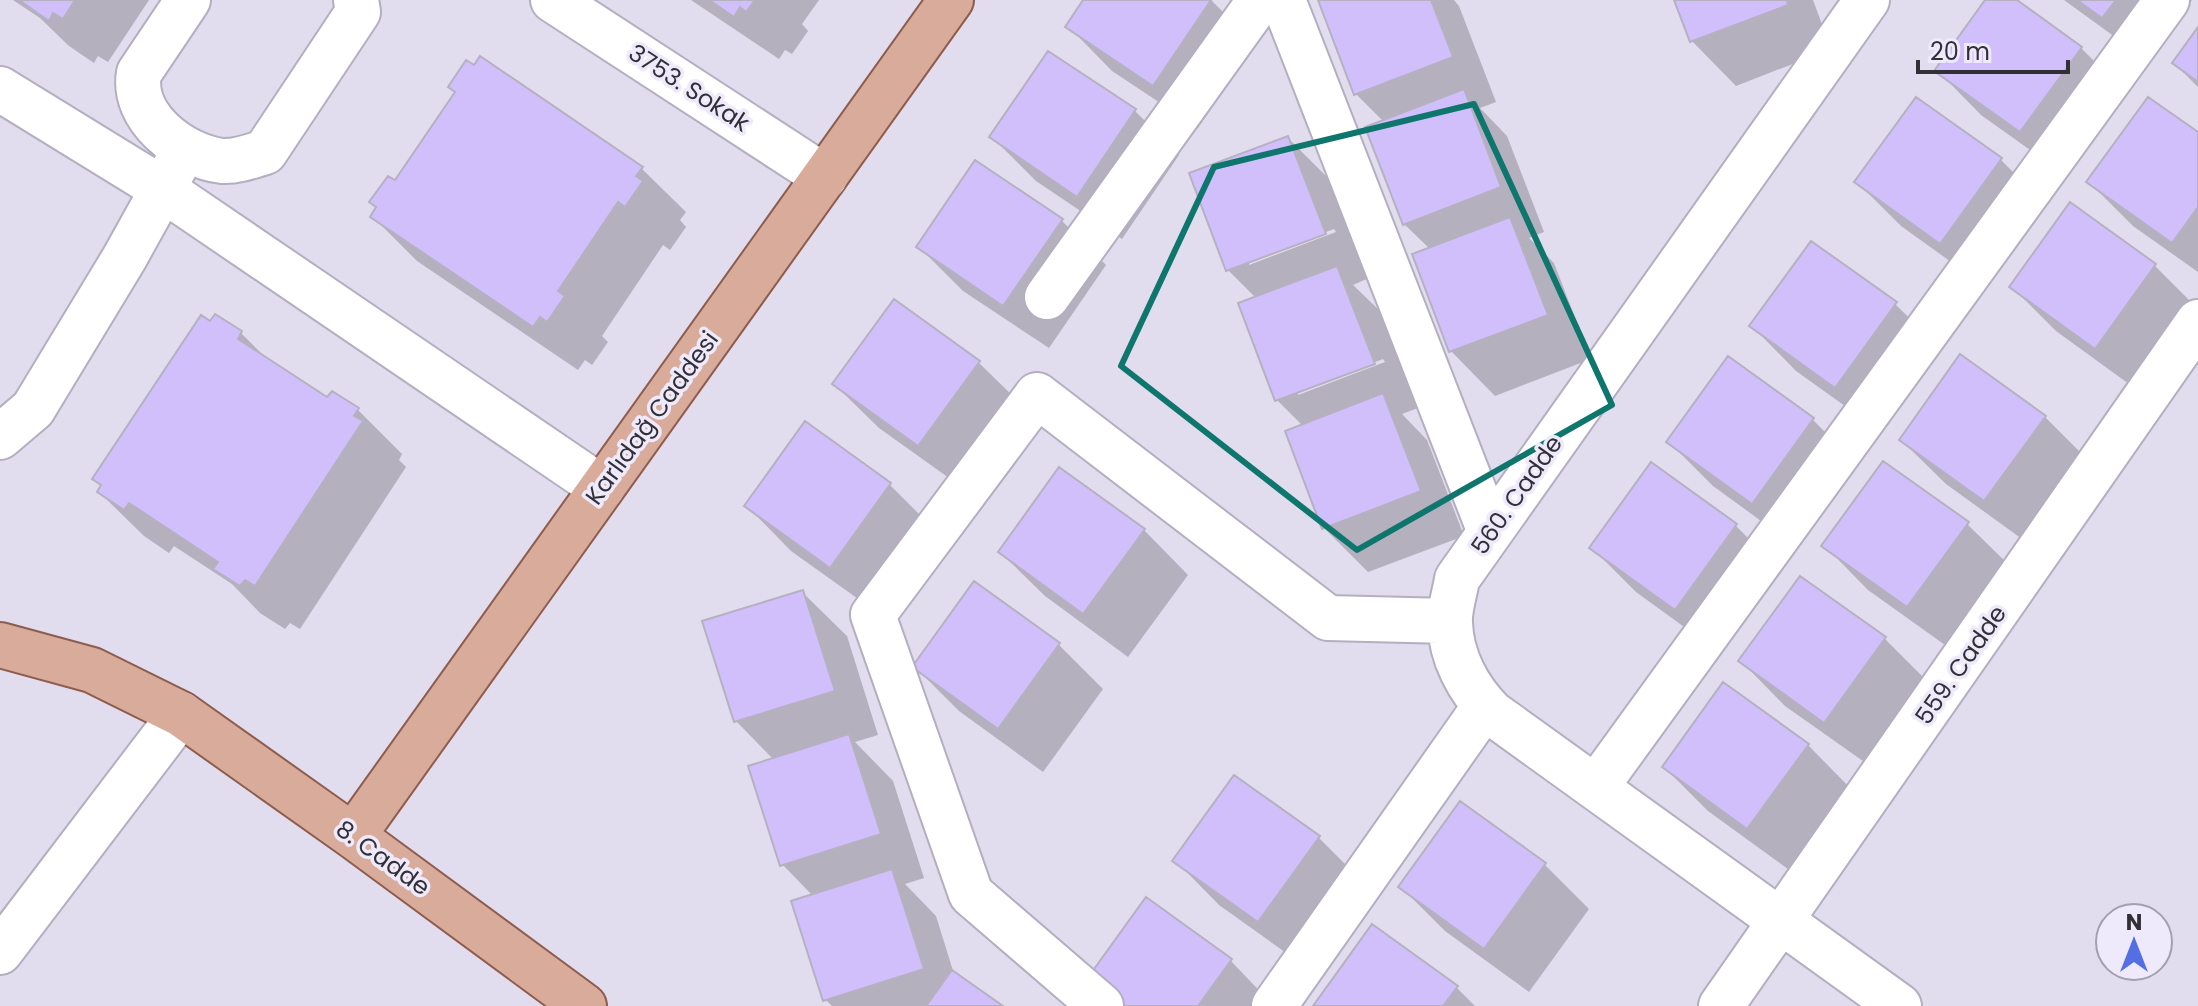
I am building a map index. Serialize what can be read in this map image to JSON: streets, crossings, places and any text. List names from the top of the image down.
{
  "streets": {
    "main road": ["Karlıdağ Caddesi", "8. Cadde"],
    "street": ["3753. Sokak", "560. Cadde", "559. Cadde"]
  },
  "crossings": [
    ["3753. Sokak", "Karlıdağ Caddesi"],
    ["Karlıdağ Caddesi", "8. Cadde"],
    ["560. Cadde", "559. Cadde"]
  ],
  "scale_bar": "20 m",
  "north": "top"
}
